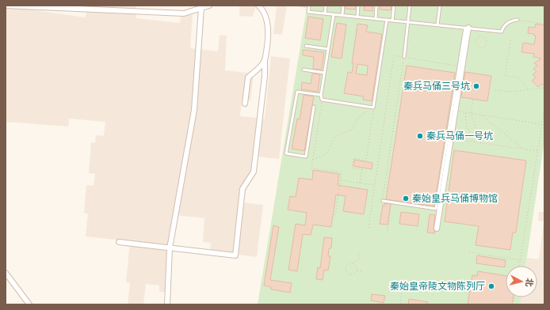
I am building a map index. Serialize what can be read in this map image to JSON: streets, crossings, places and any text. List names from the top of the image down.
{
  "places": [
    "秦兵马俑三号坑",
    "秦兵马俑一号坑",
    "秦始皇兵马俑博物馆",
    "秦始皇帝陵文物陈列厅"
  ],
  "north": "right"
}
